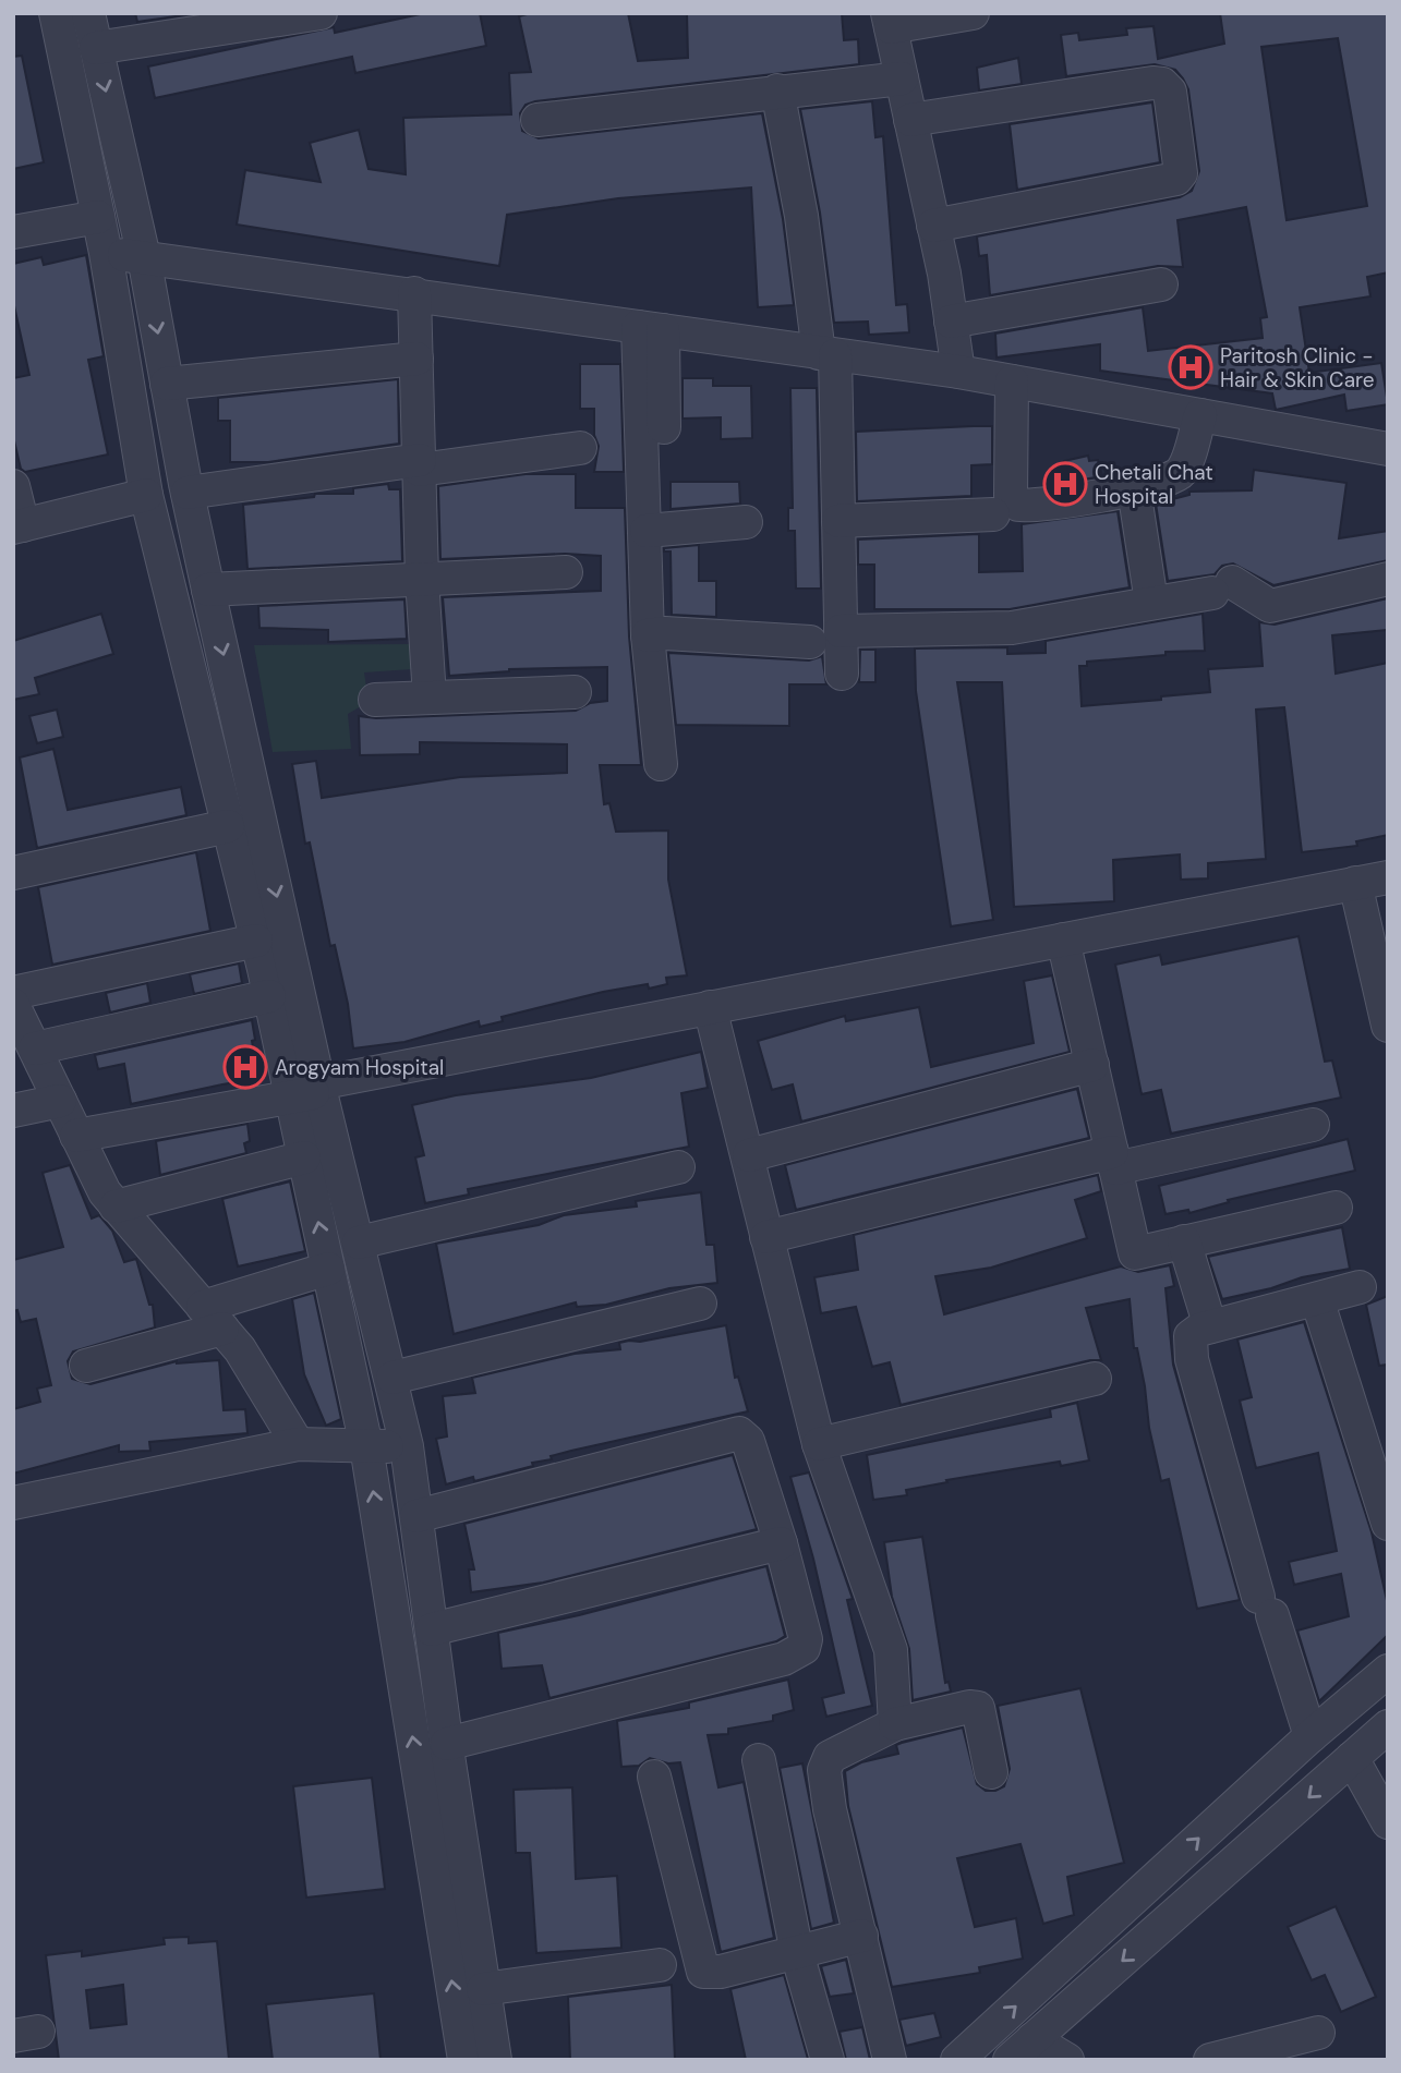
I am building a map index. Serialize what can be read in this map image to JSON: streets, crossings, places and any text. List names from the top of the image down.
{
  "places": {
    "hospital": ["Paritosh Clinic - Hair & Skin Care", "Chetali Chat Hospital", "Arogyam Hospital"]
  }
}
